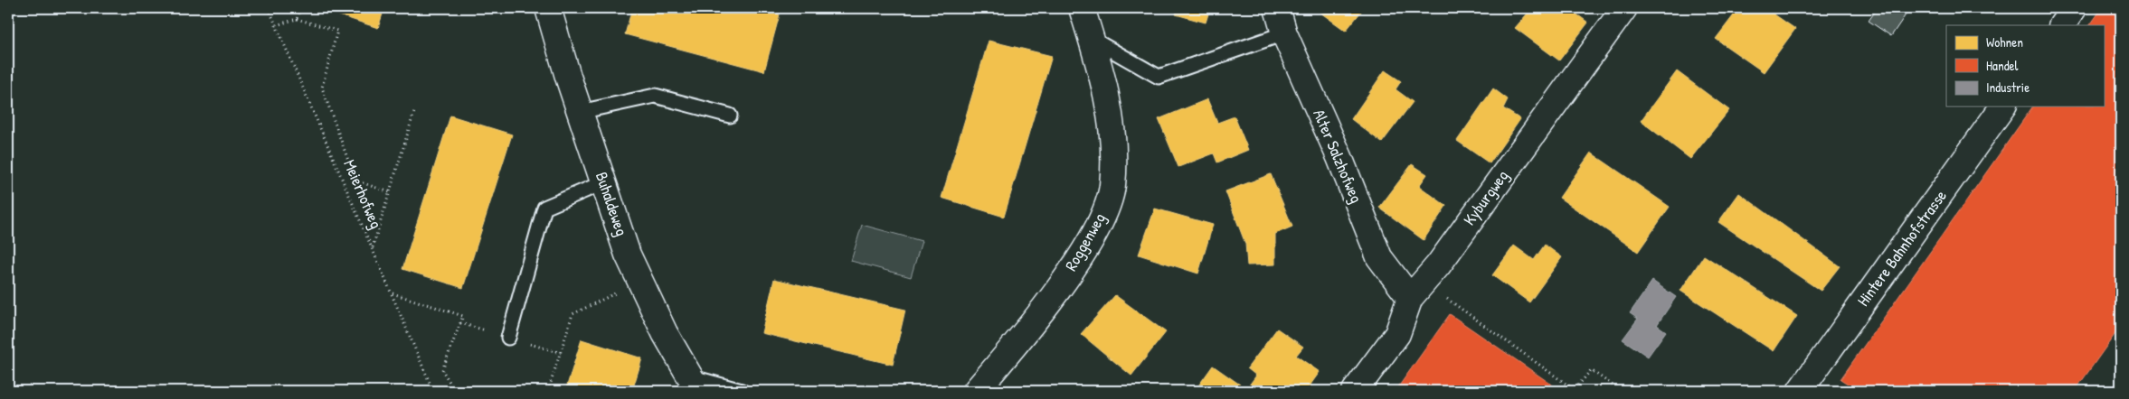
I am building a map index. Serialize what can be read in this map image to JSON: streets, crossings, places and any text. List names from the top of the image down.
{
  "streets": {
    "street": [
      "Alter Salzhofweg",
      "Kyburgweg",
      "Buhaldeweg",
      "Roggenweg",
      "Hintere Bahnhofstrasse"
    ],
    "path": ["Meierhofweg"]
  },
  "crossings": [
    ["Alter Salzhofweg", "Kyburgweg"]
  ],
  "legend": ["Wohnen", "Handel", "Industrie"]
}
